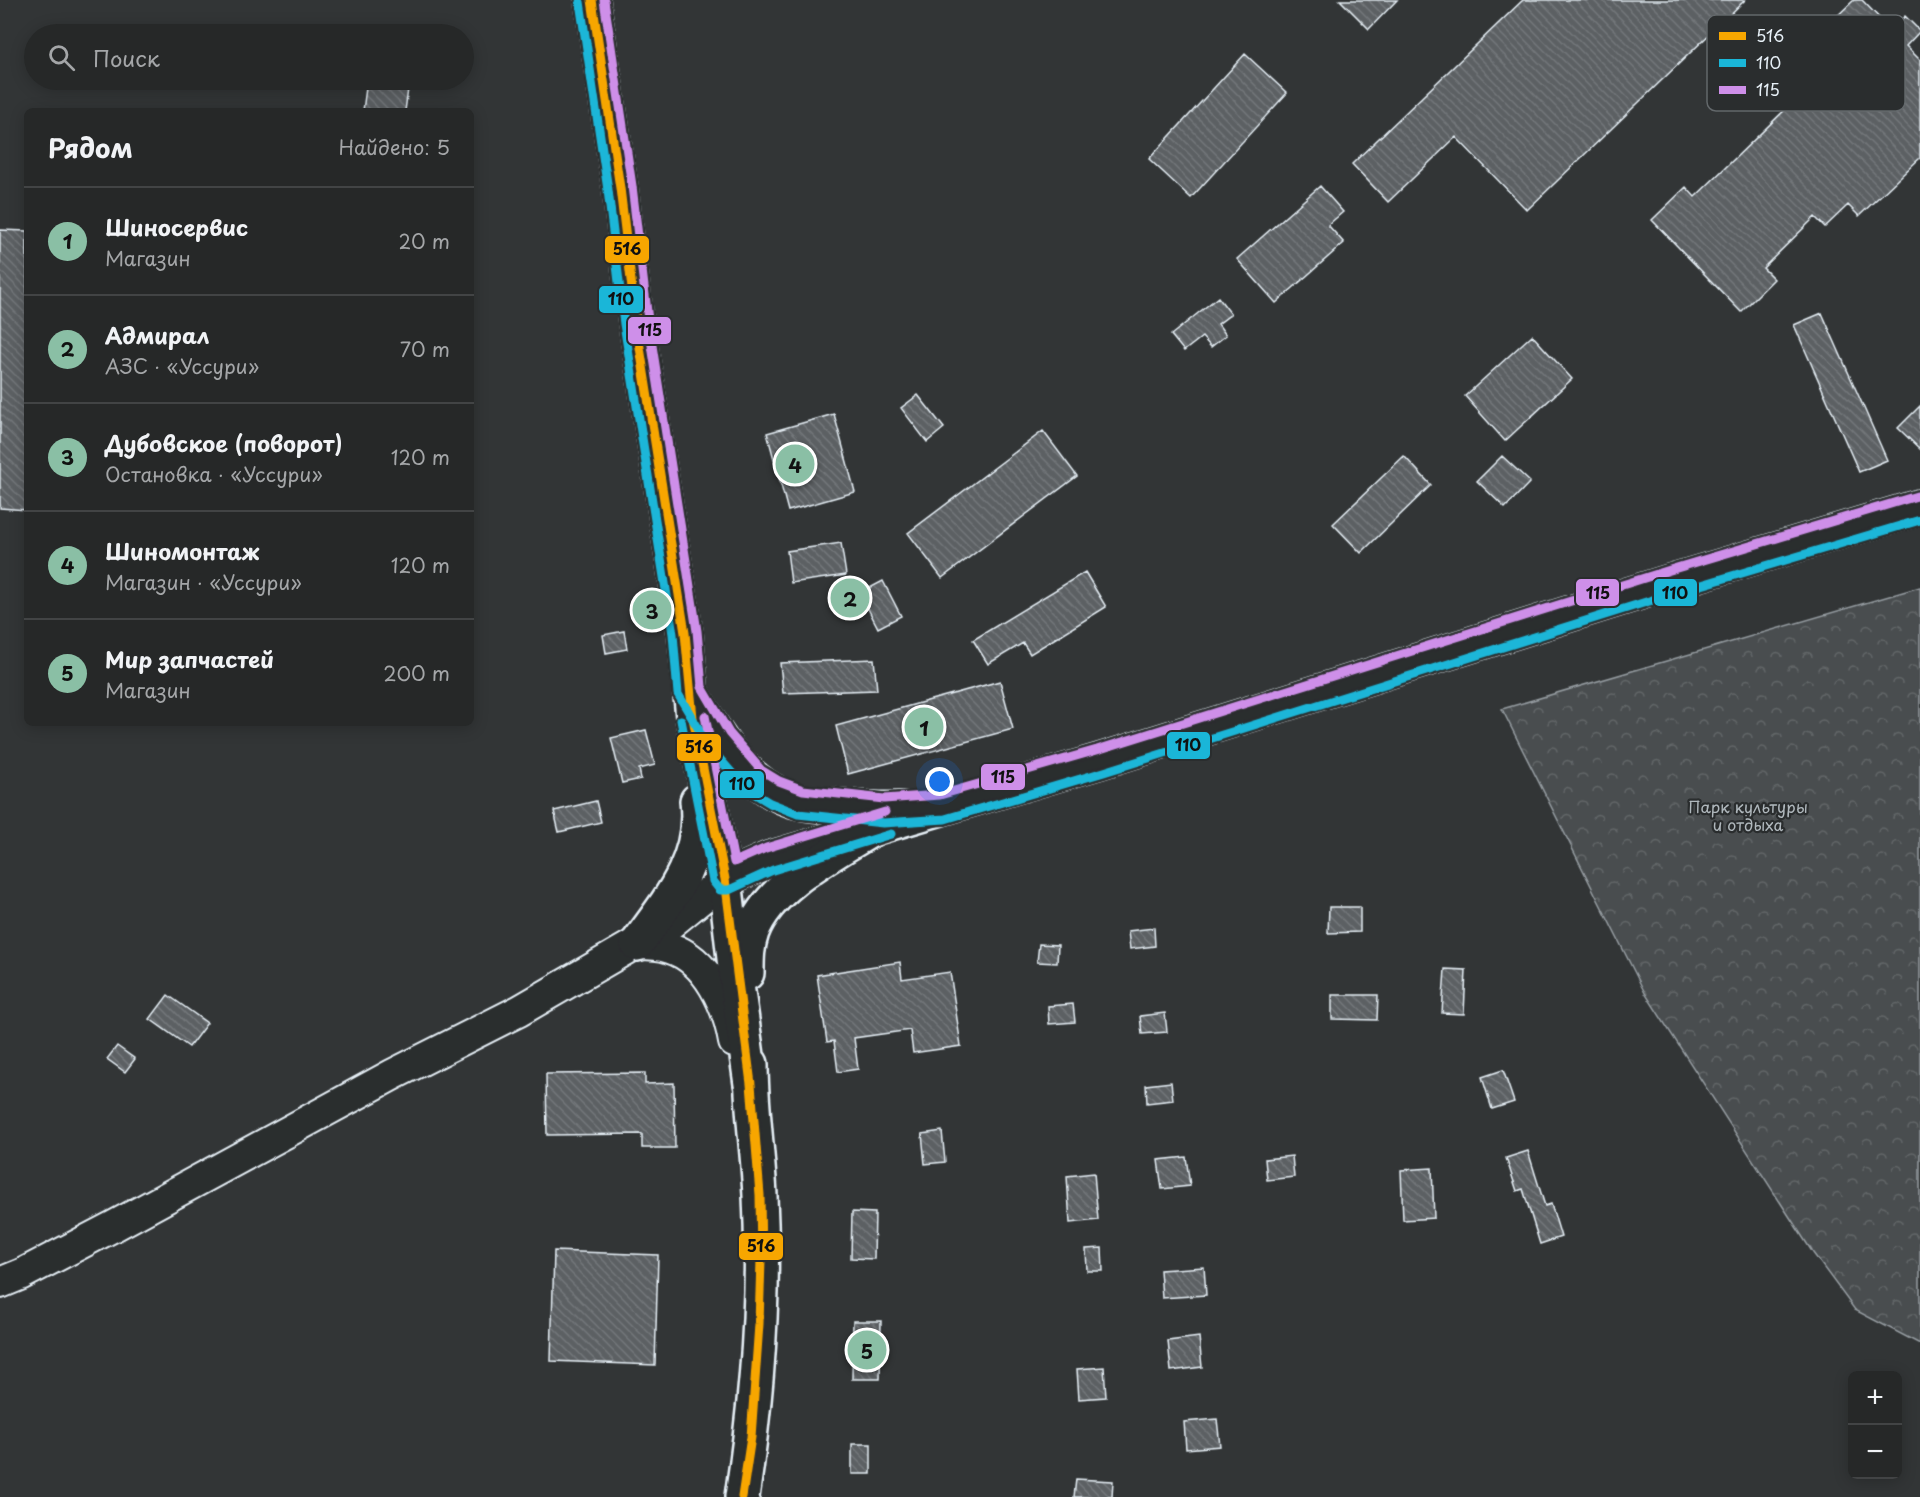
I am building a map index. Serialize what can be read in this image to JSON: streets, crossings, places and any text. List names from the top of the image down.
{
  "parks": ["Парк культуры и отдыха"],
  "lines": ["transit line 516", "transit line 115", "transit line 110"],
  "legend": ["516", "110", "115"],
  "page": {
    "search": "Поиск",
    "heading": ["Рядом", "Найдено: 5"],
    "list": [
      {
        "mark": "1",
        "name": "Шиносервис",
        "note": "Магазин",
        "value": "20 m"
      },
      {
        "mark": "2",
        "name": "Адмирал",
        "note": "АЗС · «Уссури»",
        "value": "70 m"
      },
      {
        "mark": "3",
        "name": "Дубовское (поворот)",
        "note": "Остановка · «Уссури»",
        "value": "120 m"
      },
      {
        "mark": "4",
        "name": "Шиномонтаж",
        "note": "Магазин · «Уссури»",
        "value": "120 m"
      },
      {
        "mark": "5",
        "name": "Мир запчастей",
        "note": "Магазин",
        "value": "200 m"
      }
    ],
    "pins": [
      "4",
      "2",
      "3",
      "1",
      "5"
    ],
    "map_buttons": ["+", "−"]
  }
}
